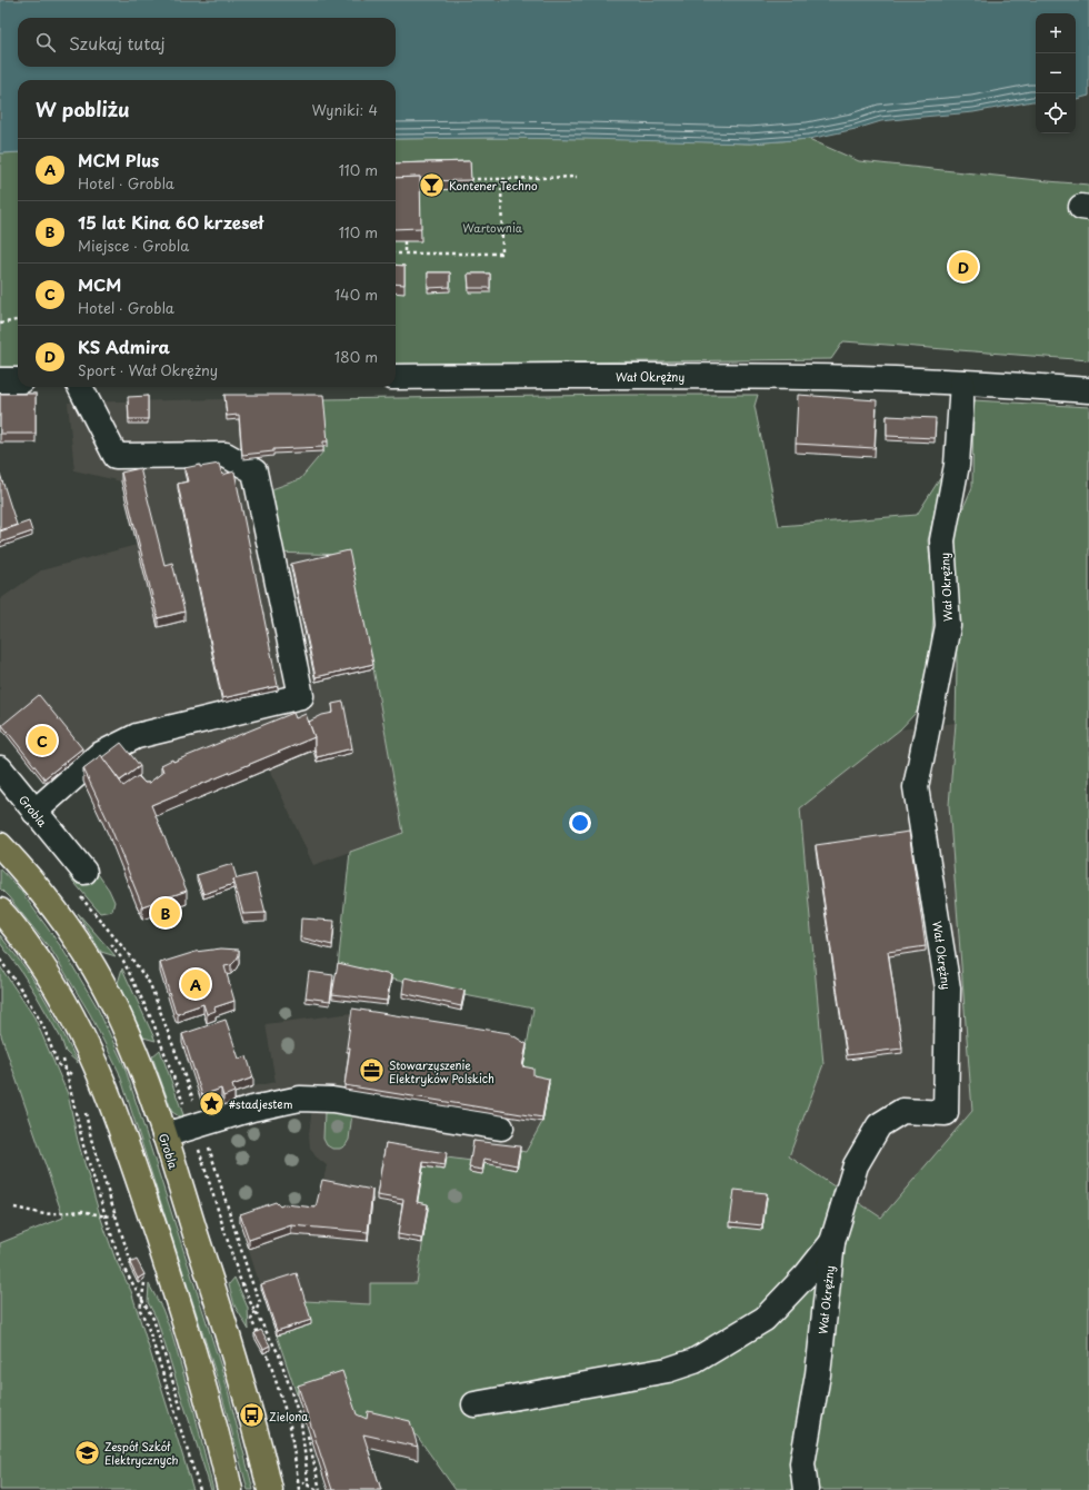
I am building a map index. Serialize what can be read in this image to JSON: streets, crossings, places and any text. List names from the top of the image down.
{
  "streets": {
    "main road": ["Grobla"],
    "street": ["Wał Okrężny"]
  },
  "parks": ["Wartownia"],
  "places": {
    "bar": ["Kontener Techno"],
    "office": ["Stowarzyszenie Elektryków Polskich"],
    "place": ["#stadjestem"],
    "bus stop": ["Zielona"],
    "school or university": ["Zespół Szkół Elektrycznych"]
  },
  "page": {
    "map_buttons": ["+", "−"],
    "search": "Szukaj tutaj",
    "heading": ["W pobliżu", "Wyniki: 4"],
    "list": [
      {
        "mark": "A",
        "name": "MCM Plus",
        "note": "Hotel · Grobla",
        "value": "110 m"
      },
      {
        "mark": "B",
        "name": "15 lat Kina 60 krzeseł",
        "note": "Miejsce · Grobla",
        "value": "110 m"
      },
      {
        "mark": "C",
        "name": "MCM",
        "note": "Hotel · Grobla",
        "value": "140 m"
      },
      {
        "mark": "D",
        "name": "KS Admira",
        "note": "Sport · Wał Okrężny",
        "value": "180 m"
      }
    ],
    "pins": [
      "D",
      "C",
      "B",
      "A"
    ]
  }
}
